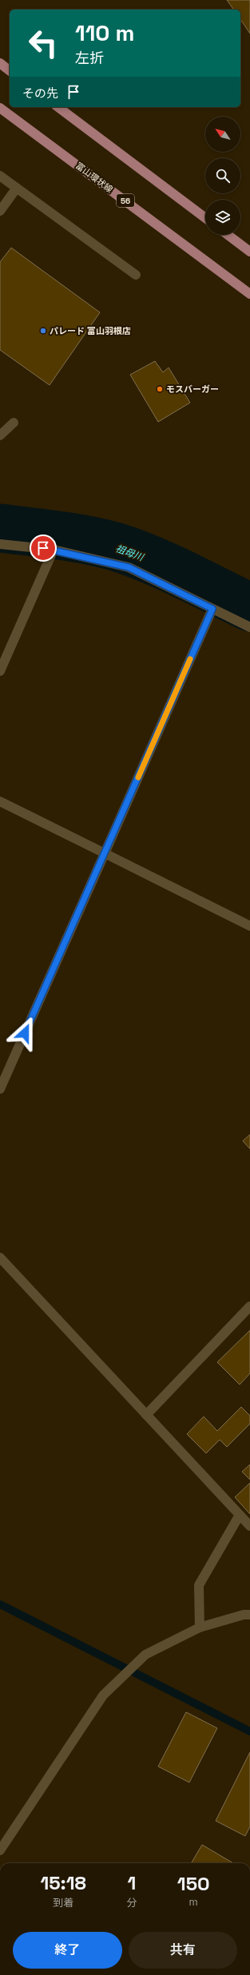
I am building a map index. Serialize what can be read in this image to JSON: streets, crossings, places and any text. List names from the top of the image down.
{
  "streets": {
    "main road": ["富山環状線", "56"]
  },
  "water": ["祖母川"],
  "places": ["パレード 富山羽根店", "モスバーガー"],
  "north": "top left",
  "page": {
    "turn": ["110 m", "左折"],
    "then": "その先",
    "eta": [
      "15:18",
      "到着",
      "1",
      "分",
      "150",
      "m"
    ],
    "buttons": ["終了", "共有"]
  }
}
